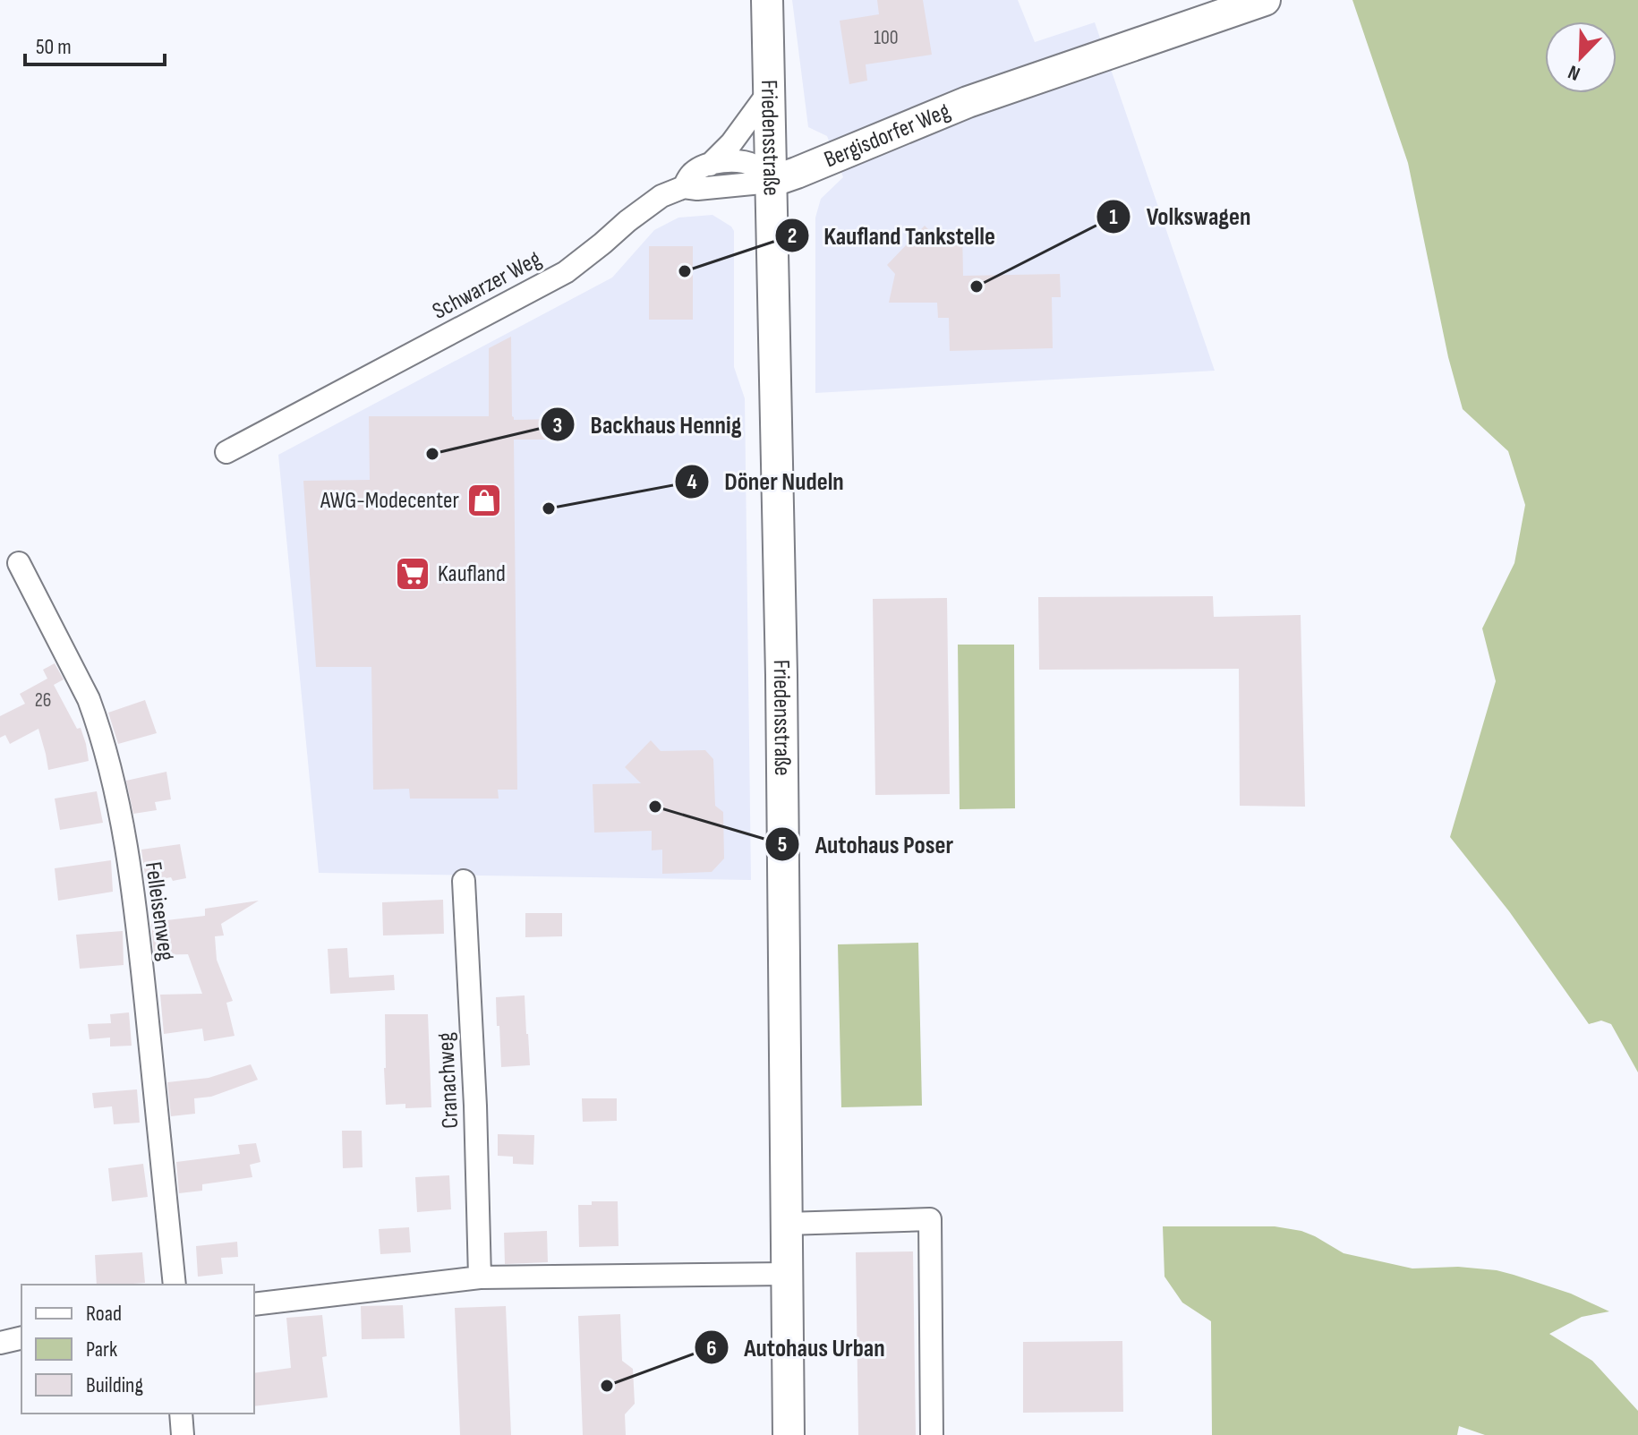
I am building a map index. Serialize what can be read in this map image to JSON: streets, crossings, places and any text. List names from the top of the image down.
{
  "streets": {
    "street": [
      "Bergisdorfer Weg",
      "Friedensstraße",
      "Schwarzer Weg",
      "Felleisenweg",
      "Cranachweg"
    ]
  },
  "crossings": [
    ["Bergisdorfer Weg", "Friedensstraße"],
    ["Bergisdorfer Weg", "Schwarzer Weg"],
    ["Friedensstraße", "Schwarzer Weg"]
  ],
  "places": {
    "other": [
      "Kaufland Tankstelle",
      "Volkswagen",
      "Backhaus Hennig",
      "Döner Nudeln",
      "Autohaus Poser",
      "Autohaus Urban"
    ],
    "shop": ["AWG-Modecenter"],
    "supermarket": ["Kaufland"]
  },
  "house_numbers": ["100", "26"],
  "legend": ["Road", "Park", "Building"],
  "scale_bar": "50 m",
  "north": "bottom left"
}
